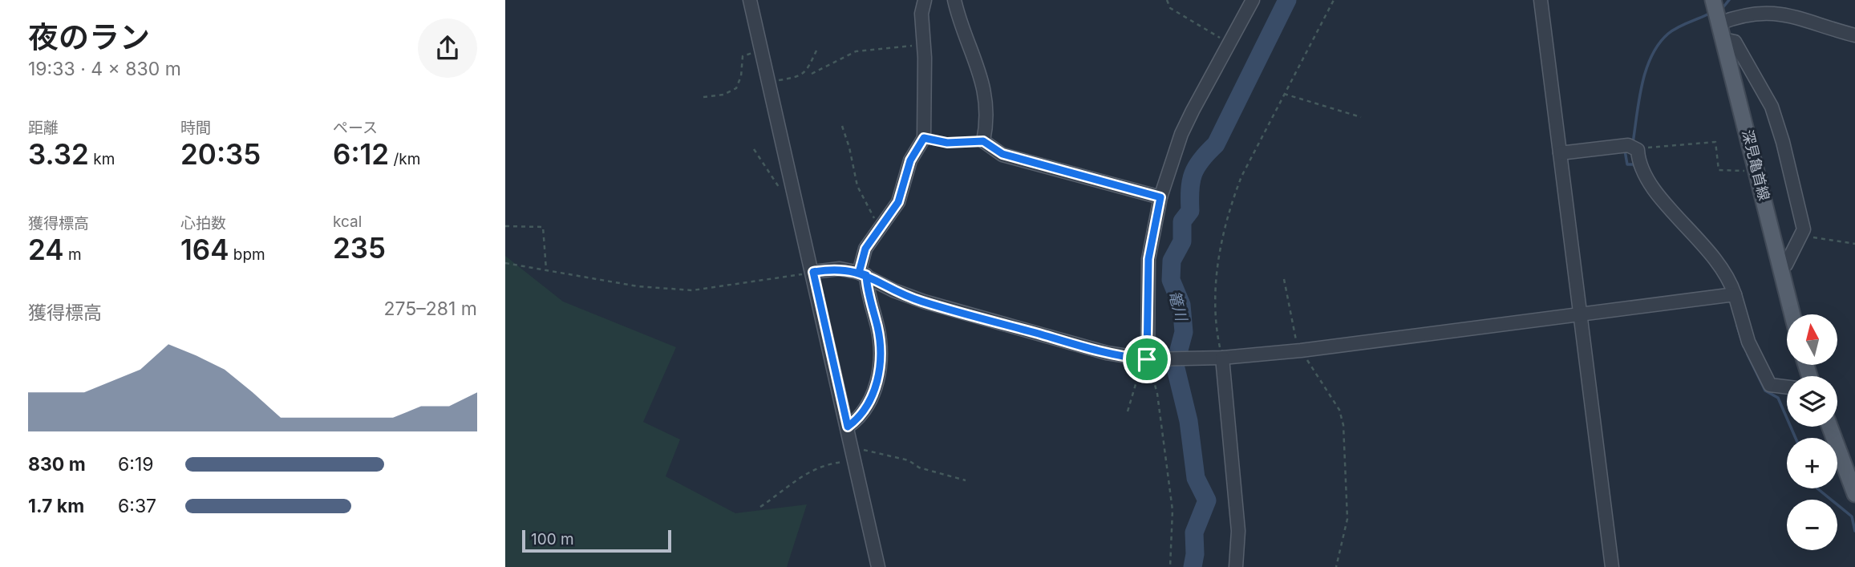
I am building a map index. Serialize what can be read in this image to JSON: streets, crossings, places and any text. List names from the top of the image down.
{
  "streets": {
    "main road": ["深見亀首線"]
  },
  "water": ["篭川"],
  "scale_bar": "100 m",
  "north": "top",
  "page": {
    "heading": ["夜のラン", "19:33 · 4 × 830 m"],
    "stats": [
      ["距離", "3.32 km"],
      ["時間", "20:35"],
      ["ペース", "6:12 /km"],
      ["獲得標高", "24 m"],
      ["心拍数", "164 bpm"],
      ["kcal", "235"]
    ],
    "chart": ["獲得標高", "275–281 m"],
    "map_buttons": ["+", "−"],
    "list": [
      {
        "name": "830 m",
        "note": "6:19"
      },
      {
        "name": "1.7 km",
        "note": "6:37"
      }
    ],
    "scale": "100 m"
  }
}
